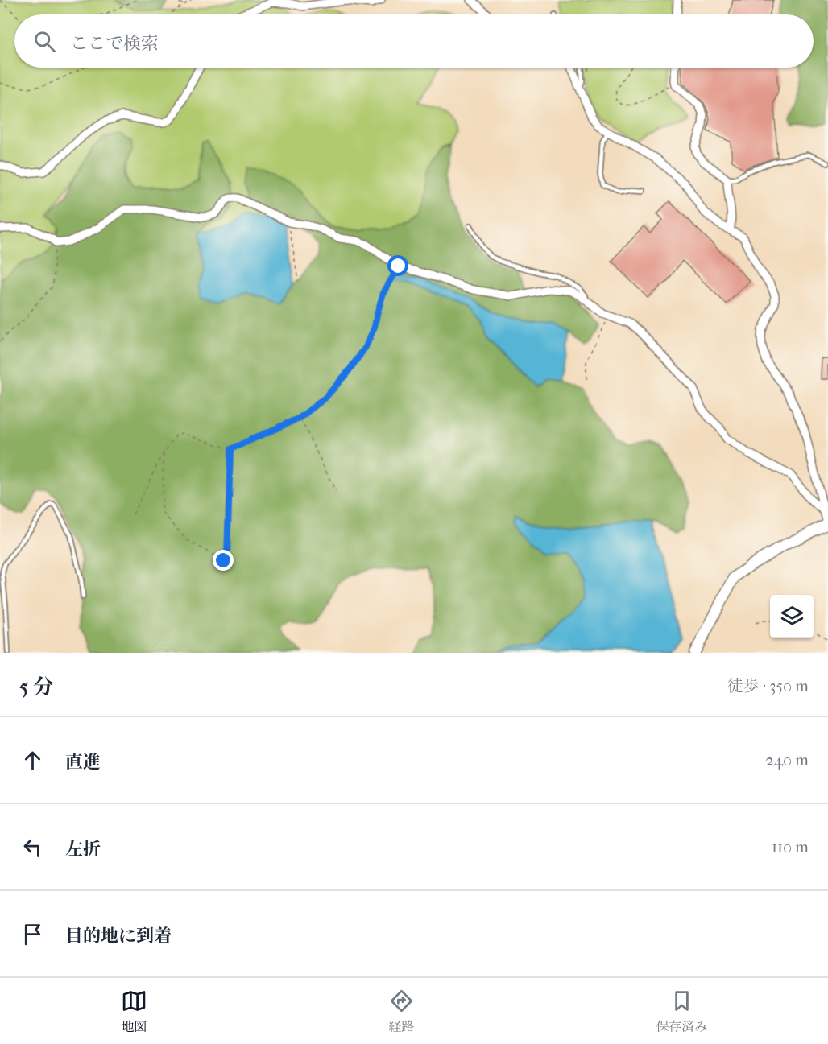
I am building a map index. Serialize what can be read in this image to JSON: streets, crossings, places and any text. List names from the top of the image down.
{
  "page": {
    "search": "ここで検索",
    "heading": ["5 分", "徒歩 · 350 m"],
    "list": [
      ["直進", "240 m"],
      ["左折", "110 m"],
      "目的地に到着"
    ],
    "nav": ["地図", "経路", "保存済み"]
  }
}
